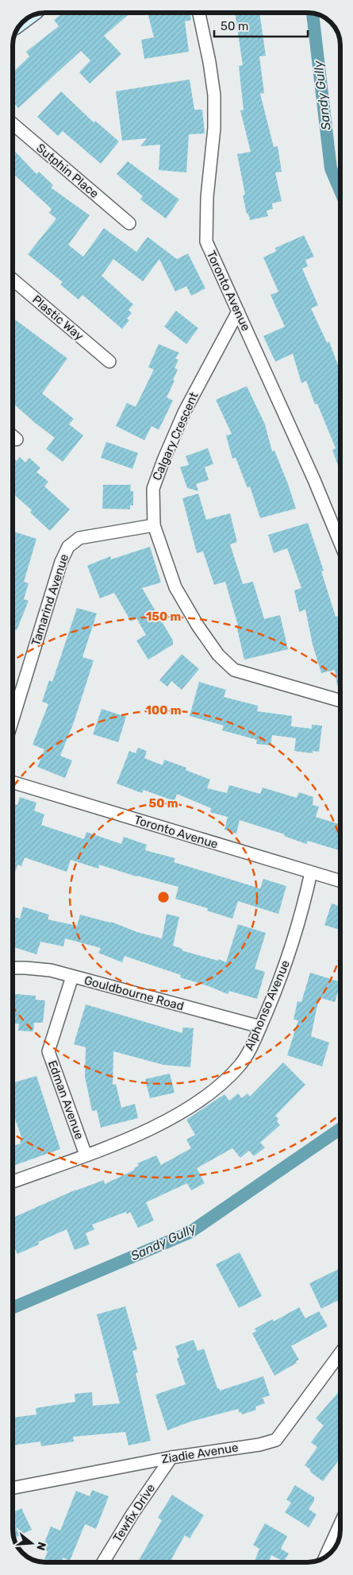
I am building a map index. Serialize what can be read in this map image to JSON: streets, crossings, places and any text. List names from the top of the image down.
{
  "streets": {
    "street": [
      "Sutphin Place",
      "Toronto Avenue",
      "Plastic Way",
      "Calgary Crescent",
      "Tamarind Avenue",
      "Gouldbourne Road",
      "Alphonso Avenue",
      "Edman Avenue",
      "Ziadie Avenue",
      "Tewfix Drive"
    ]
  },
  "crossings": [
    ["Toronto Avenue", "Calgary Crescent"],
    ["Toronto Avenue", "Alphonso Avenue"],
    ["Calgary Crescent", "Tamarind Avenue"],
    ["Gouldbourne Road", "Alphonso Avenue"],
    ["Gouldbourne Road", "Edman Avenue"],
    ["Alphonso Avenue", "Edman Avenue"],
    ["Ziadie Avenue", "Tewfix Drive"]
  ],
  "water": ["Sandy Gully"],
  "scale_bar": "50 m",
  "north": "right",
  "rings": ["150 m", "100 m", "50 m"]
}
